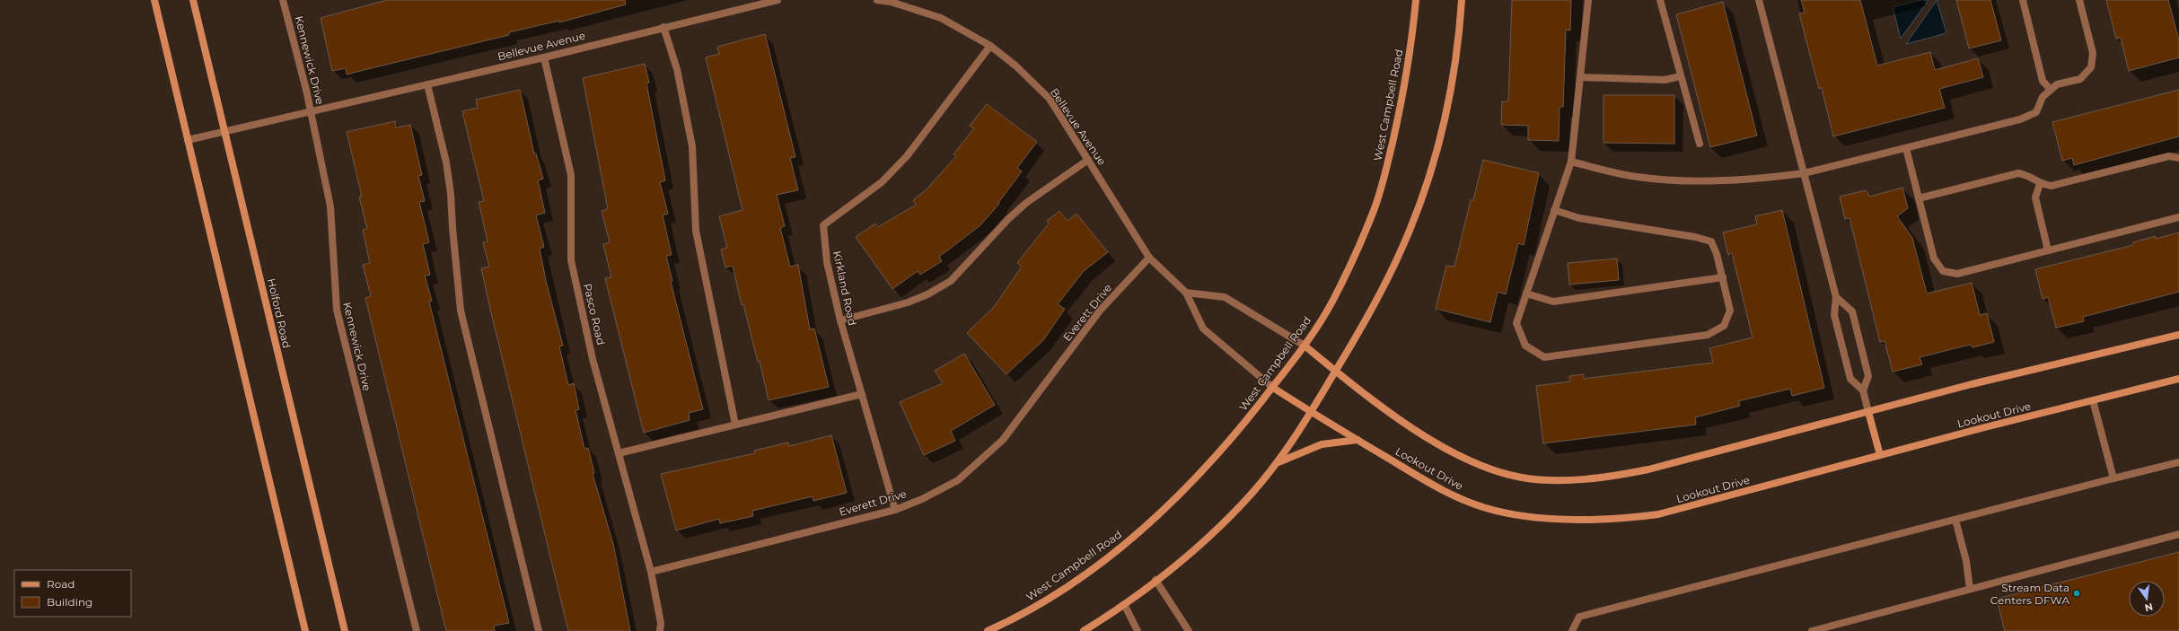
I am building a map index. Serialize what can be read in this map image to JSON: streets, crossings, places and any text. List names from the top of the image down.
{
  "streets": {
    "main road": ["West Campbell Road", "Holford Road", "Lookout Drive"],
    "street": [
      "Bellevue Avenue",
      "Kennewick Drive",
      "Kirkland Road",
      "Everett Drive",
      "Pasco Road"
    ]
  },
  "crossings": [
    ["Bellevue Avenue", "Kennewick Drive"],
    ["Bellevue Avenue", "West Campbell Road"],
    ["Bellevue Avenue", "Kirkland Road"],
    ["Bellevue Avenue", "Everett Drive"],
    ["Bellevue Avenue", "Holford Road"],
    ["Bellevue Avenue", "Pasco Road"],
    ["Bellevue Avenue", "Lookout Drive"],
    ["West Campbell Road", "Lookout Drive"],
    ["Kirkland Road", "Everett Drive"],
    ["Everett Drive", "Pasco Road"]
  ],
  "places": ["Stream Data Centers DFWA"],
  "legend": ["Road", "Building"],
  "north": "bottom"
}
